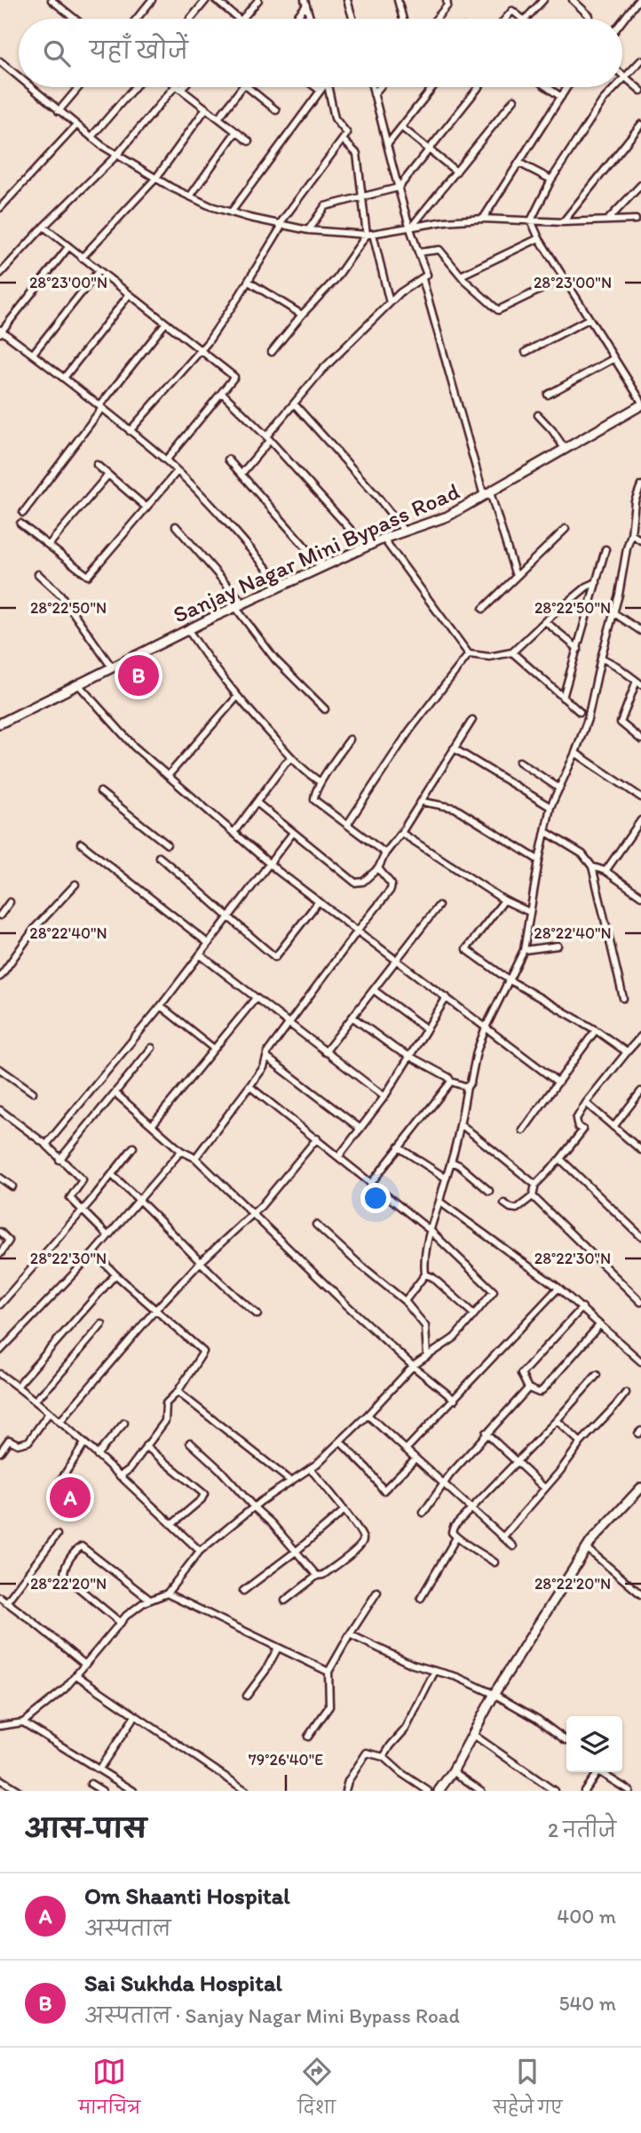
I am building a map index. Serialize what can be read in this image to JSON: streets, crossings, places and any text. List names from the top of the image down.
{
  "streets": {
    "street": ["Sanjay Nagar Mini Bypass Road"]
  },
  "page": {
    "search": "यहाँ खोजें",
    "pins": ["B", "A"],
    "heading": ["आस-पास", "2 नतीजे"],
    "list": [
      {
        "mark": "A",
        "name": "Om Shaanti Hospital",
        "note": "अस्पताल",
        "value": "400 m"
      },
      {
        "mark": "B",
        "name": "Sai Sukhda Hospital",
        "note": "अस्पताल · Sanjay Nagar Mini Bypass Road",
        "value": "540 m"
      }
    ],
    "nav": ["मानचित्र", "दिशा", "सहेजे गए"]
  },
  "coordinates": [
    "28°23'00\"N",
    "28°22'50\"N",
    "28°22'40\"N",
    "28°22'30\"N",
    "28°22'20\"N",
    "79°26'40\"E"
  ]
}
